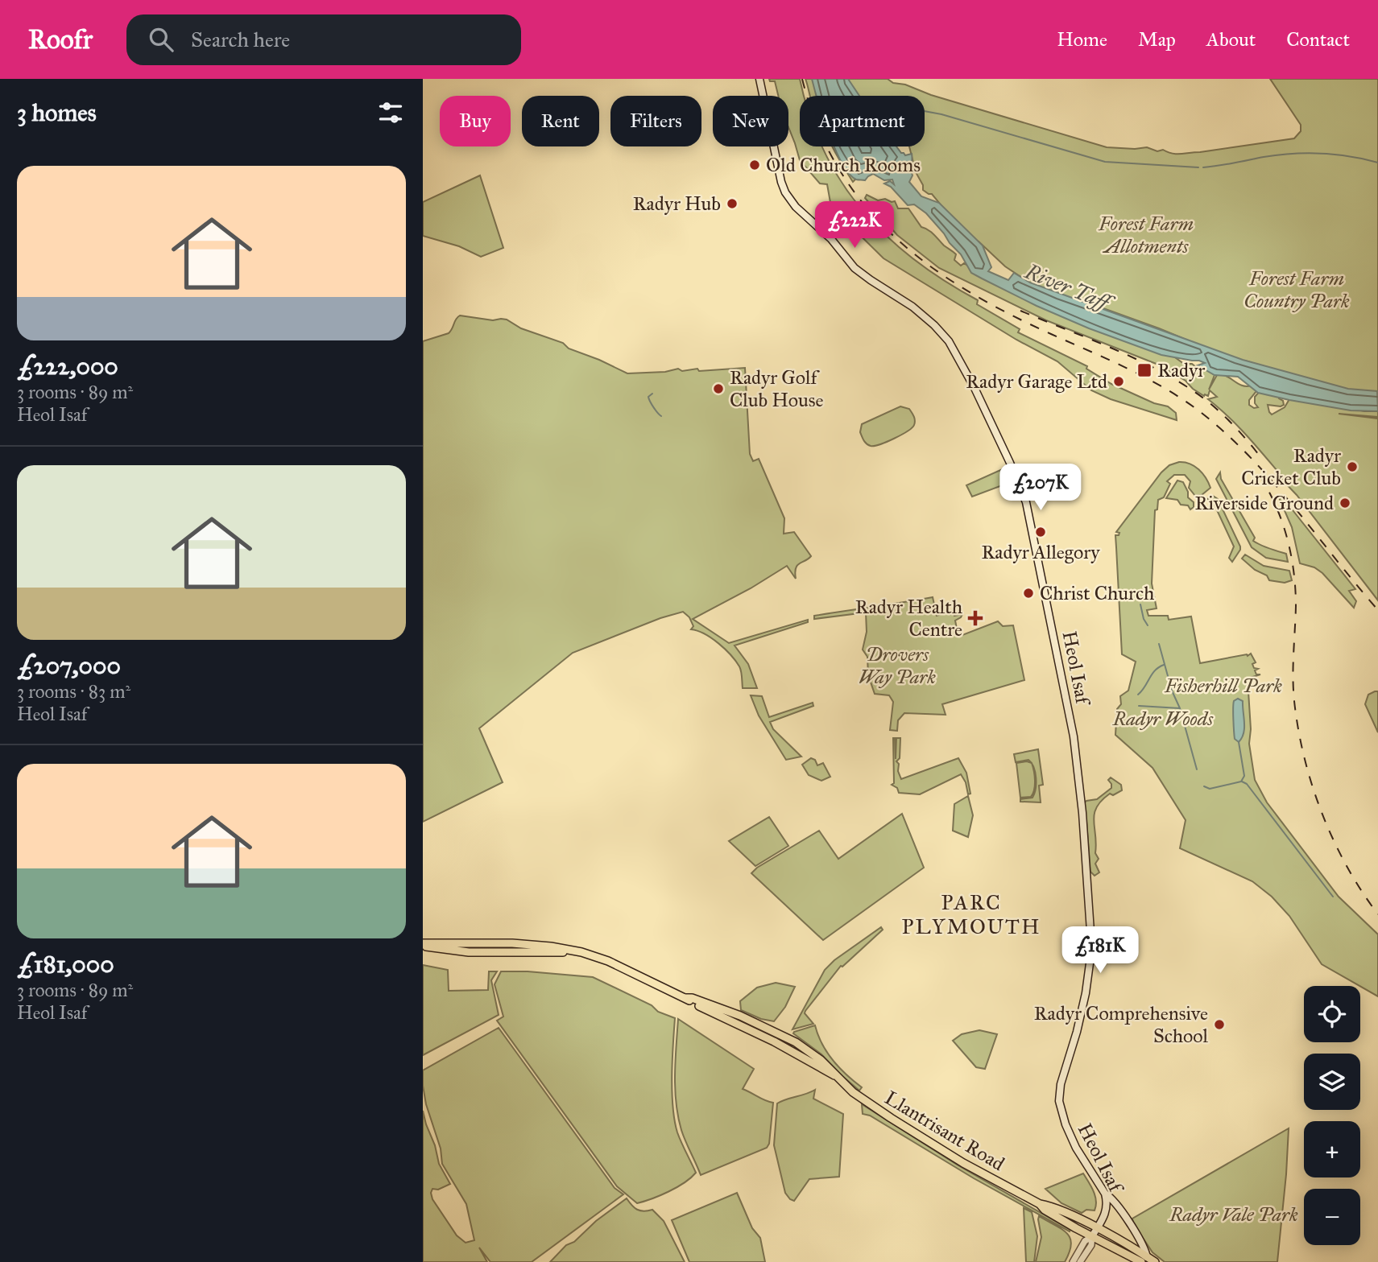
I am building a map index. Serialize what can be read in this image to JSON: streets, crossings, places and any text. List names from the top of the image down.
{
  "streets": {
    "main road": ["Heol Isaf", "Llantrisant Road"]
  },
  "crossings": [
    ["Heol Isaf", "Llantrisant Road"]
  ],
  "districts": ["PARC PLYMOUTH"],
  "water": ["River Taff"],
  "parks": [
    "Forest Farm Allotments",
    "Forest Farm Country Park",
    "Drovers Way Park",
    "Fisherhill Park",
    "Radyr Woods",
    "Radyr Vale Park"
  ],
  "places": {
    "other": [
      "Old Church Rooms",
      "Radyr Hub",
      "Radyr Garage Ltd",
      "Radyr Golf Club House",
      "Radyr Cricket Club",
      "Riverside Ground",
      "Radyr Allegory",
      "Christ Church",
      "Radyr Comprehensive School"
    ],
    "transit": ["Radyr"],
    "health": ["Radyr Health Centre"]
  },
  "page": {
    "header": "Roofr",
    "search": "Search here",
    "nav": [
      "Home",
      "Map",
      "About",
      "Contact"
    ],
    "heading": "3 homes",
    "chip": [
      "Buy",
      "Rent",
      "Filters",
      "New",
      "Apartment"
    ],
    "list": [
      {
        "name": "£222,000",
        "note": "3 rooms · 89 m² · Heol Isaf"
      },
      {
        "name": "£207,000",
        "note": "3 rooms · 83 m² · Heol Isaf"
      },
      {
        "name": "£181,000",
        "note": "3 rooms · 89 m² · Heol Isaf"
      }
    ],
    "price": ["£222K", "£207K", "£181K"],
    "map_buttons": ["+", "−"]
  }
}
